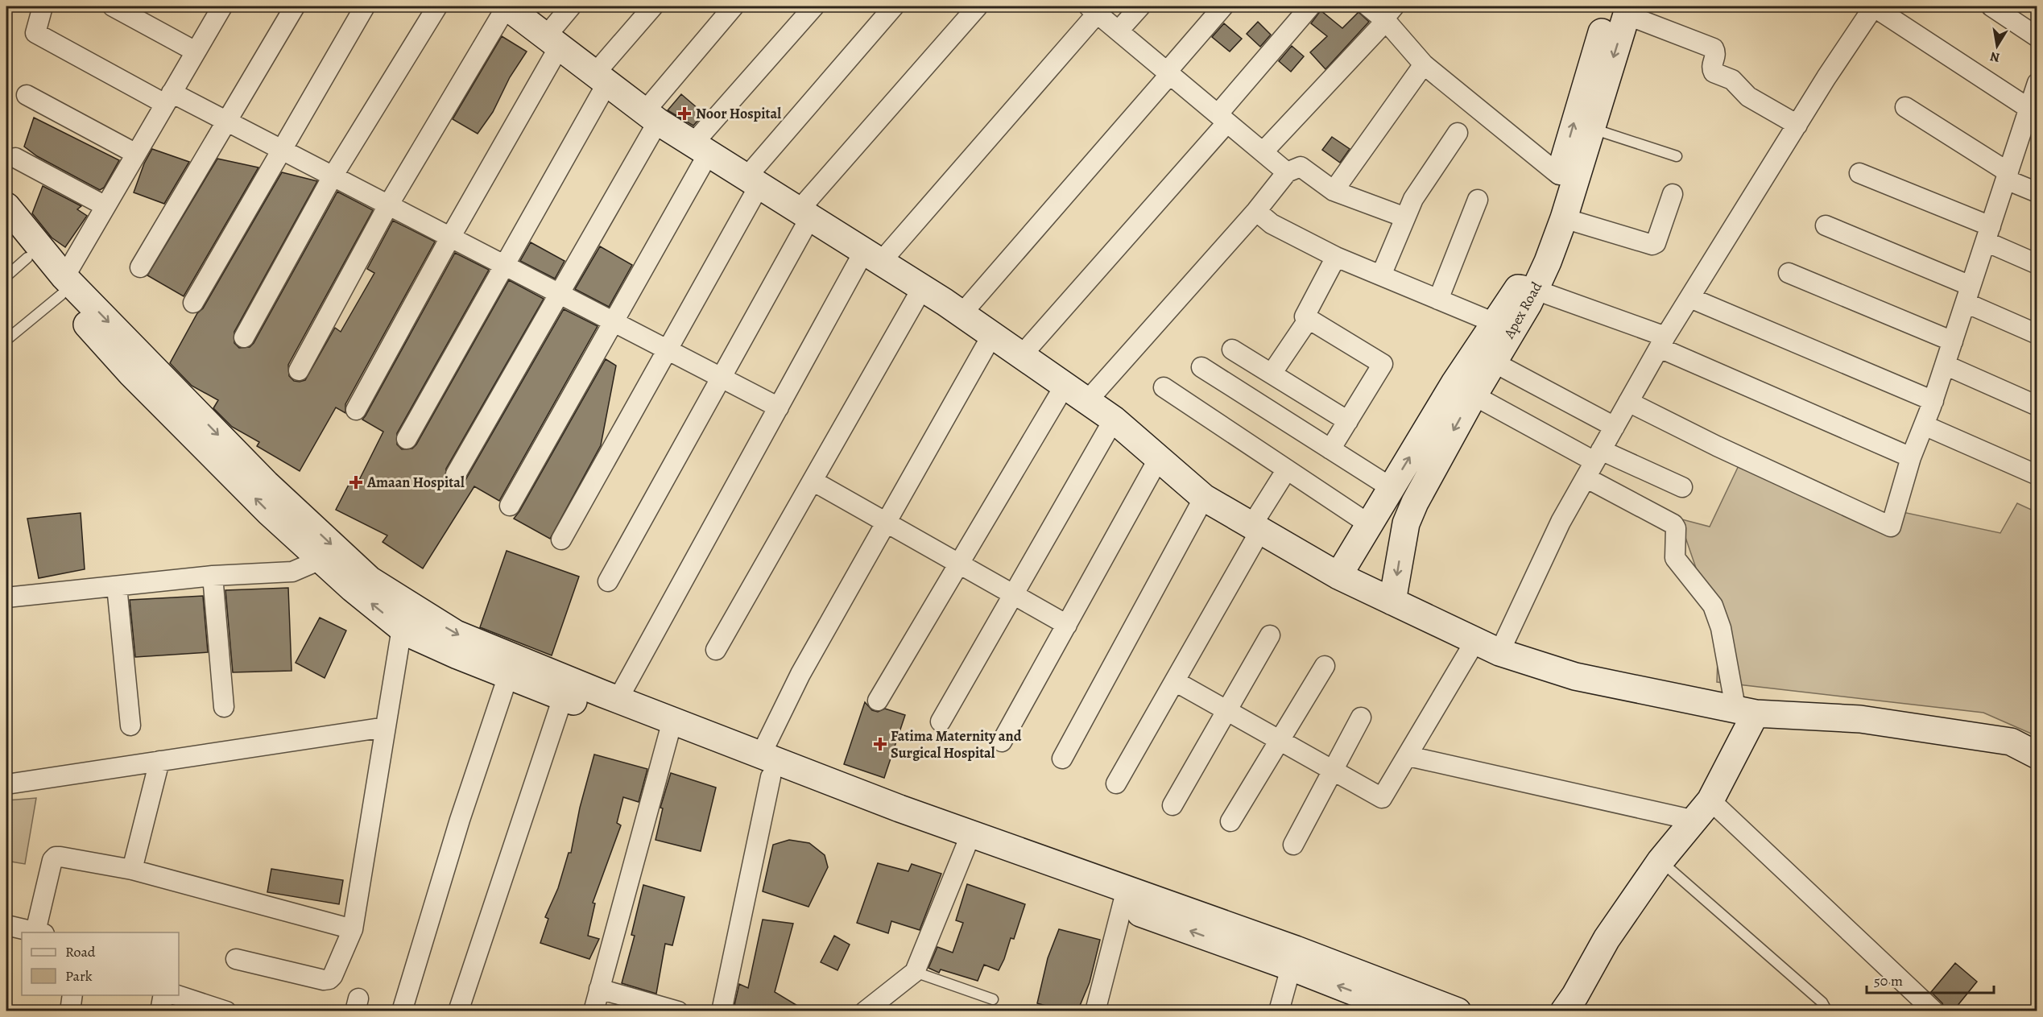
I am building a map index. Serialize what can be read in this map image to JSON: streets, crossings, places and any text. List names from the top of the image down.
{
  "streets": {
    "street": ["Apex Road"]
  },
  "places": {
    "health": ["Noor Hospital", "Amaan Hospital", "Fatima Maternity and Surgical Hospital"]
  },
  "legend": ["Road", "Park"],
  "scale_bar": "50 m",
  "north": "bottom"
}
